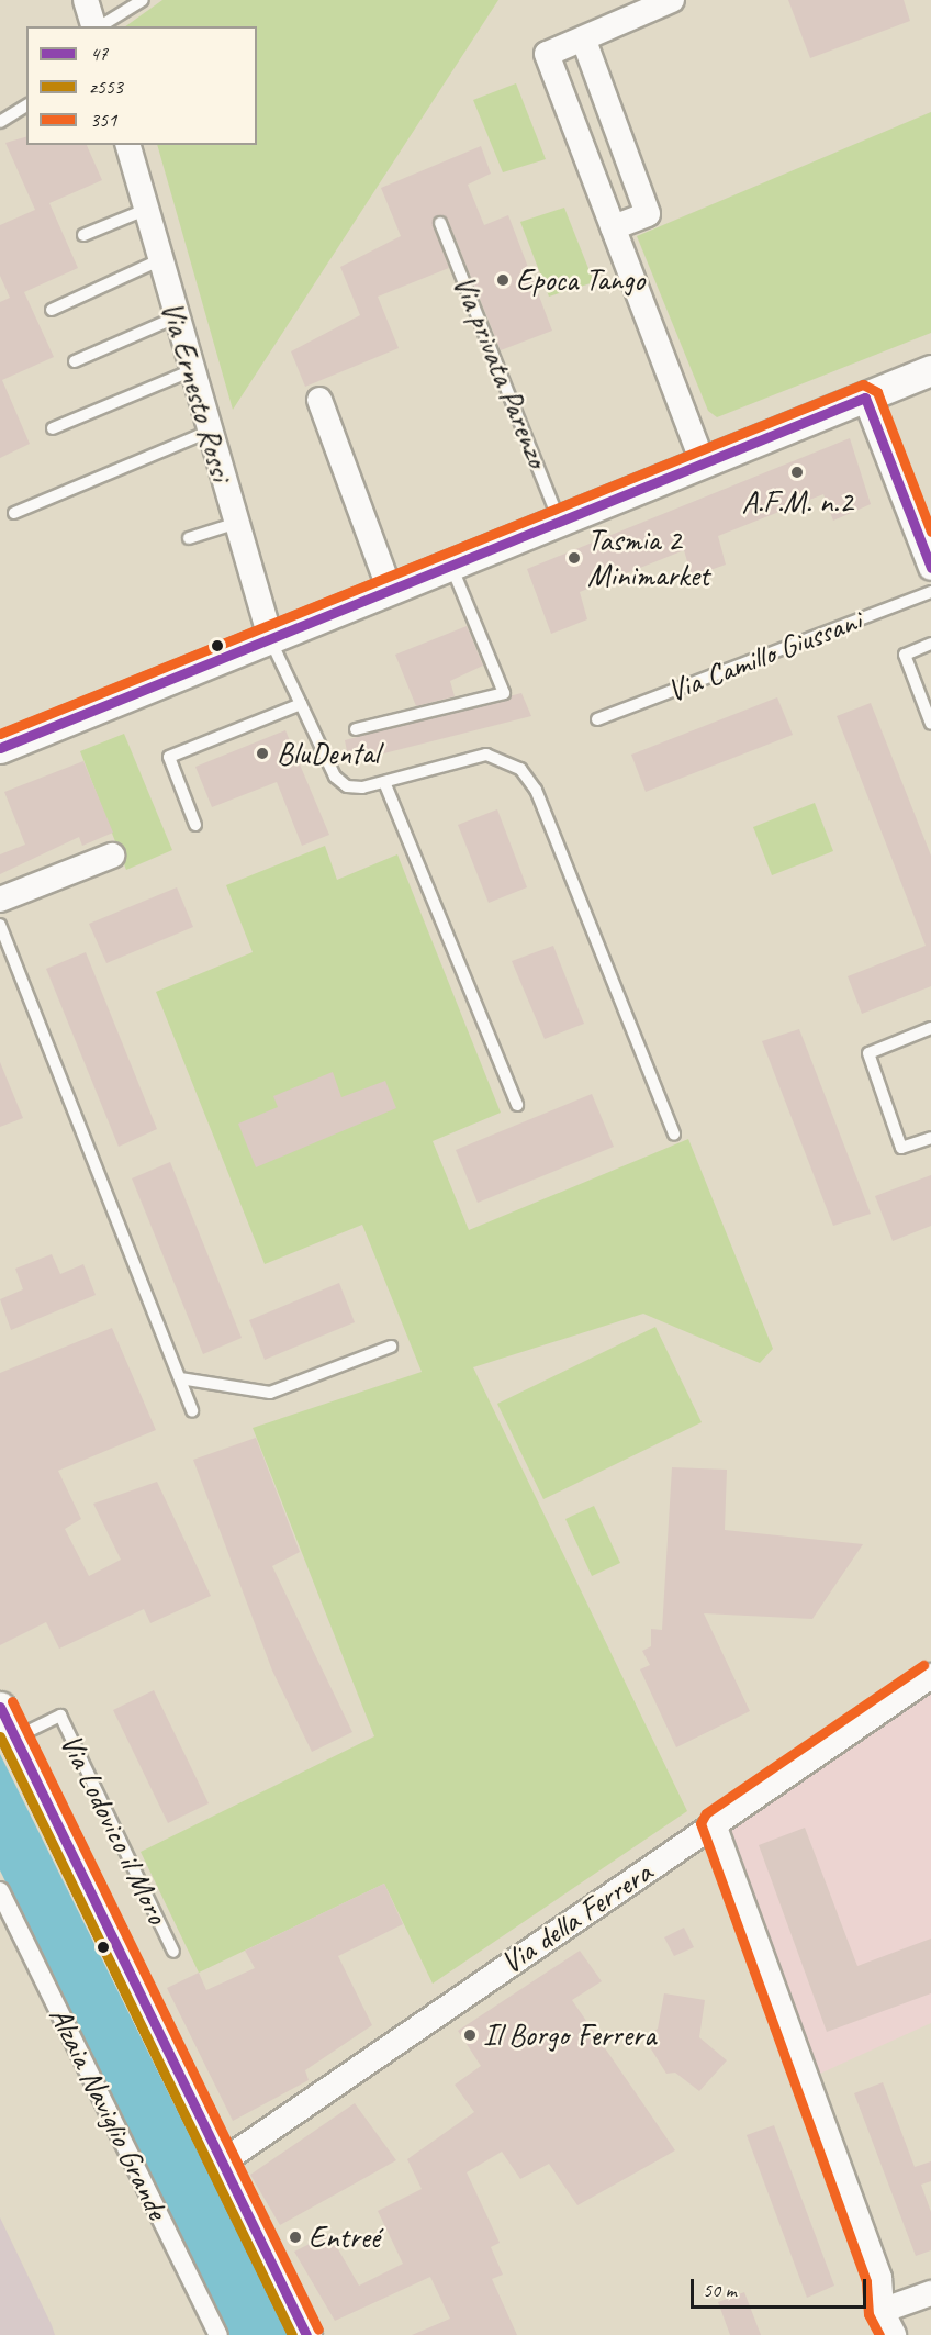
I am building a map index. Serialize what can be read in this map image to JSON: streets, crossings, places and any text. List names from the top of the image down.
{
  "streets": {
    "street": [
      "Via Ernesto Rossi",
      "Via Lodovico il Moro",
      "Via della Ferrera",
      "Alzaia Naviglio Grande"
    ],
    "lane": ["Via privata Parenzo", "Via Camillo Giussani"]
  },
  "crossings": [
    ["Via Lodovico il Moro", "Via della Ferrera"]
  ],
  "places": [
    "Epoca Tango",
    "A.F.M. n.2",
    "Tasmia 2 Minimarket",
    "BluDental",
    "Il Borgo Ferrera",
    "Entreé"
  ],
  "lines": ["transit line 351", "transit line 47", "transit line z553"],
  "legend": ["47", "z553", "351"],
  "scale_bar": "50 m"
}
